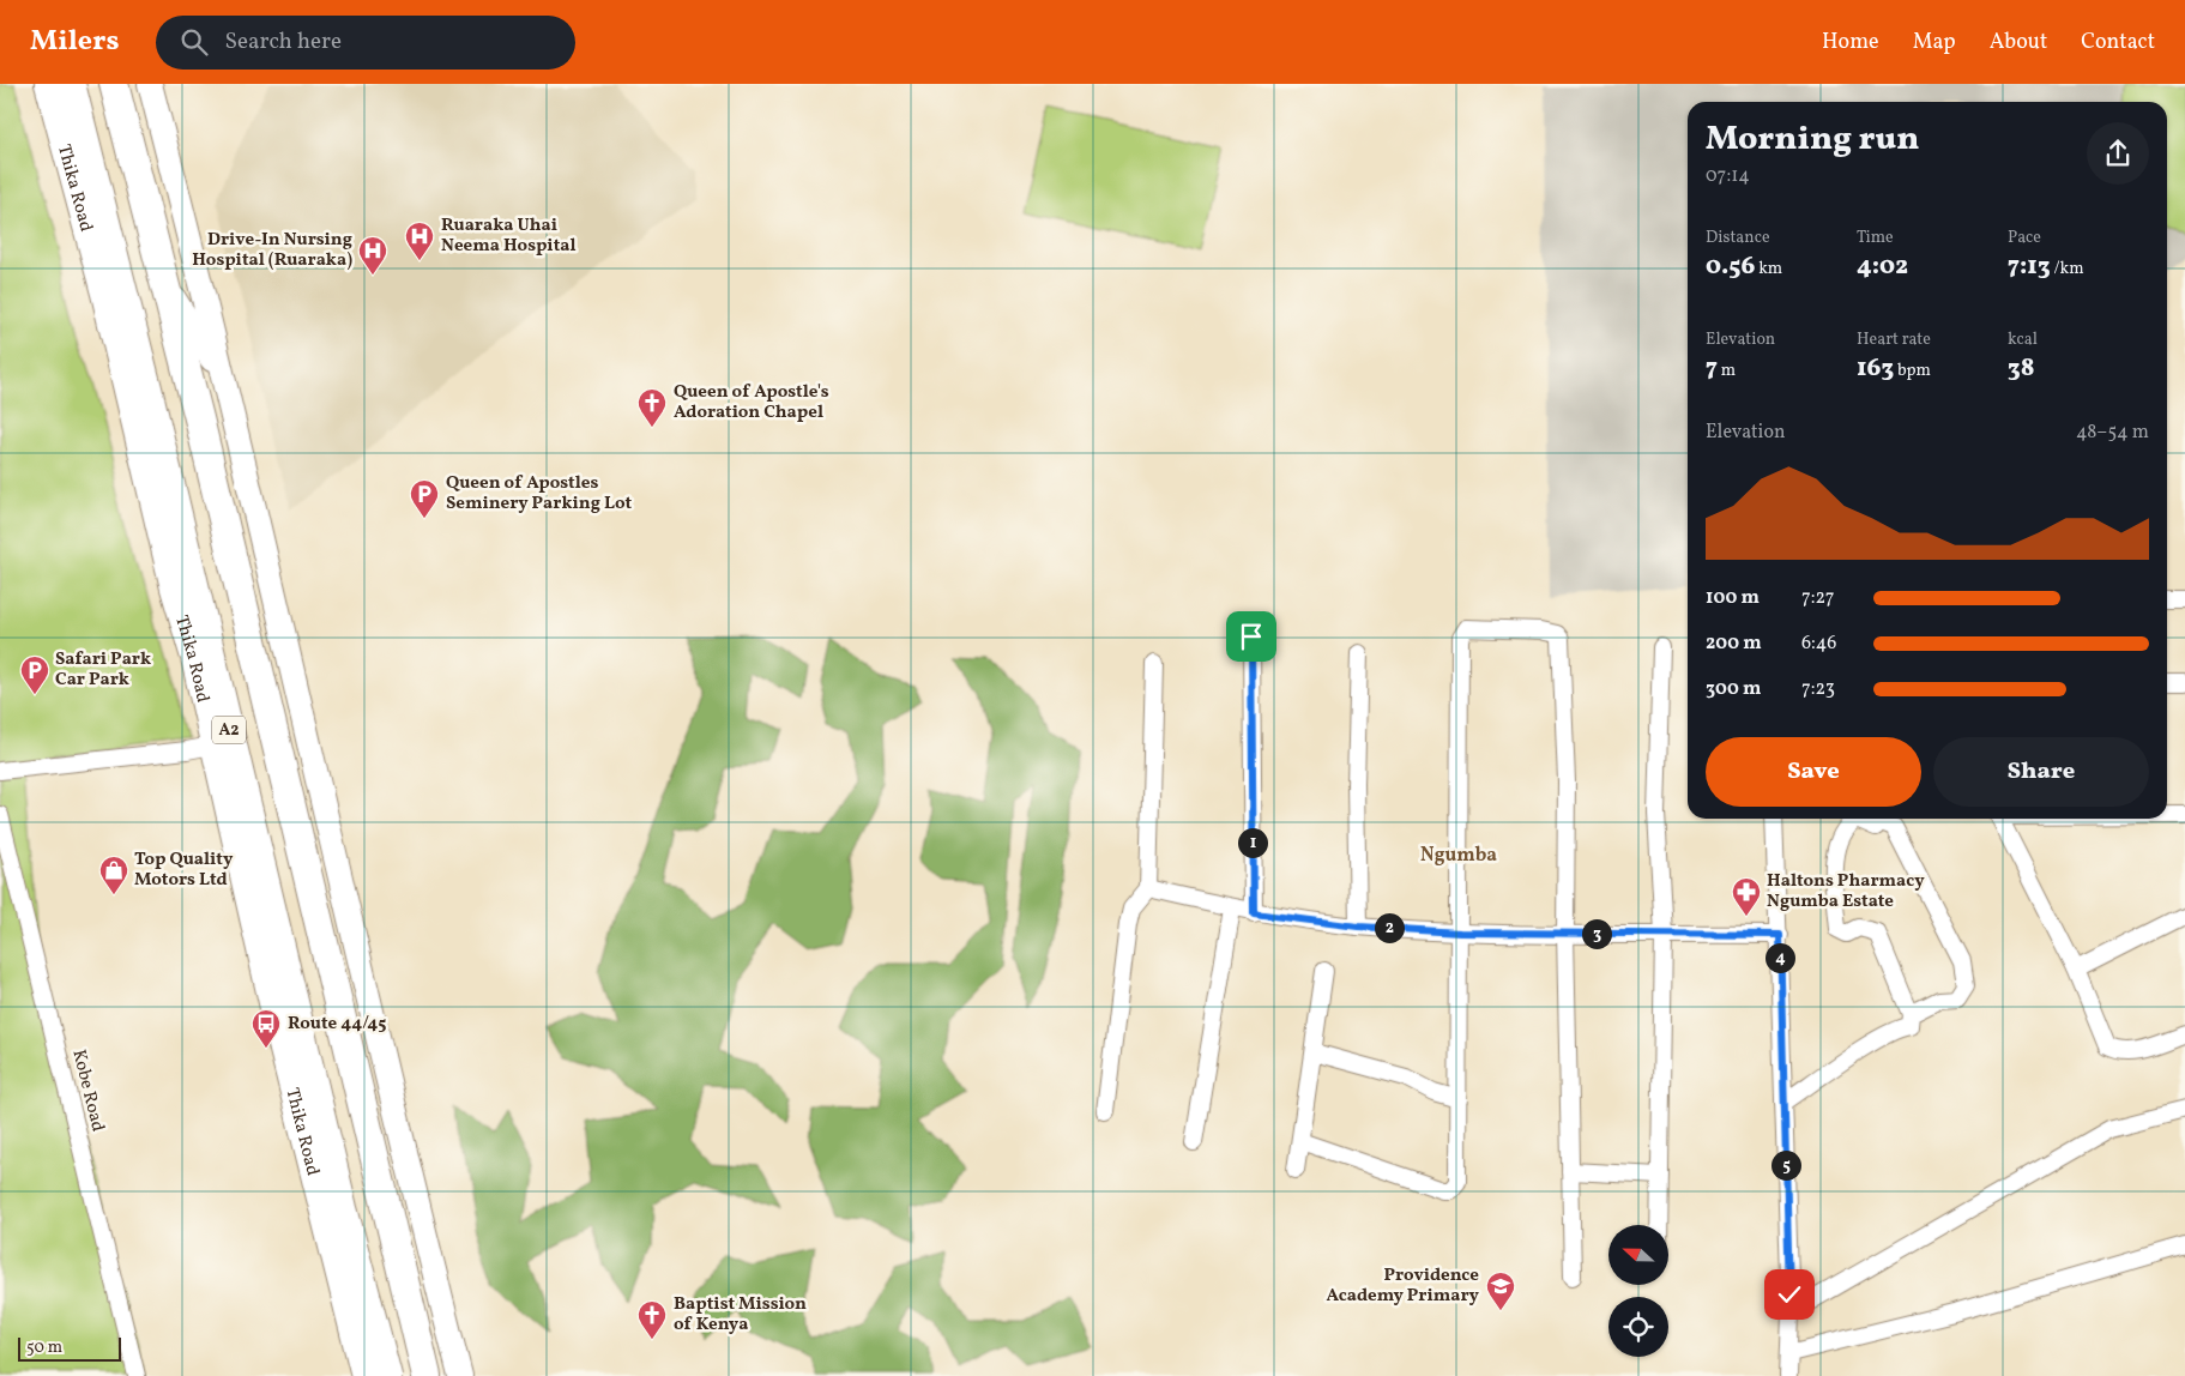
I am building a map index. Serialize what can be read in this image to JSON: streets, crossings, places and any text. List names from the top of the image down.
{
  "streets": {
    "highway": ["Thika Road", "A2"],
    "street": ["Kobe Road"]
  },
  "districts": ["Ngumba"],
  "places": {
    "hospital": ["Ruaraka Uhai Neema Hospital", "Drive-In Nursing Hospital (Ruaraka)"],
    "church": ["Queen of Apostle's Adoration Chapel", "Baptist Mission of Kenya"],
    "parking": ["Queen of Apostles Seminery Parking Lot", "Safari Park Car Park"],
    "shop": ["Top Quality Motors Ltd"],
    "pharmacy": ["Haltons Pharmacy Ngumba Estate"],
    "bus stop": ["Route 44/45"],
    "school or university": ["Providence Academy Primary"]
  },
  "scale_bar": "50 m",
  "north": "left",
  "page": {
    "header": "Milers",
    "search": "Search here",
    "nav": [
      "Home",
      "Map",
      "About",
      "Contact"
    ],
    "heading": ["Morning run", "07:14"],
    "stats": [
      ["Distance", "0.56 km"],
      ["Time", "4:02"],
      ["Pace", "7:13 /km"],
      ["Elevation", "7 m"],
      ["Heart rate", "163 bpm"],
      ["kcal", "38"]
    ],
    "chart": ["Elevation", "48–54 m"],
    "list": [
      {
        "name": "100 m",
        "note": "7:27"
      },
      {
        "name": "200 m",
        "note": "6:46"
      },
      {
        "name": "300 m",
        "note": "7:23"
      }
    ],
    "buttons": ["Save", "Share"],
    "pins": [
      "1",
      "2",
      "3",
      "4",
      "5"
    ],
    "scale": "50 m"
  }
}
